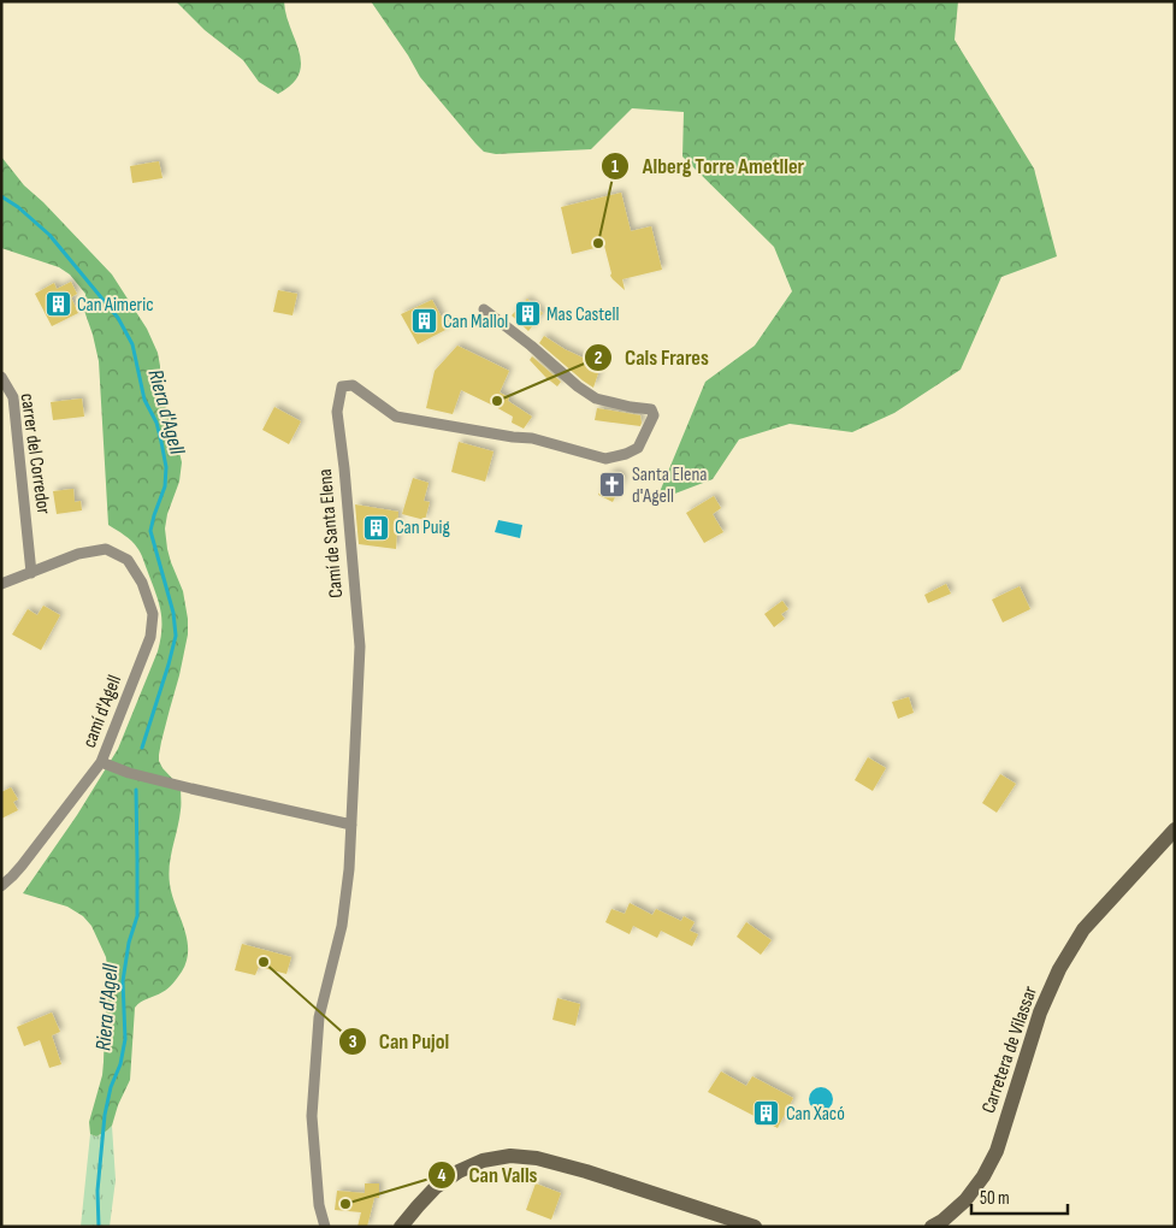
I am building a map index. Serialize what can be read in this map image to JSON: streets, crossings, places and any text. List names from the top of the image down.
{
  "streets": {
    "street": [
      "carrer del Corredor",
      "Camí de Santa Elena",
      "camí d'Agell",
      "Carretera de Vilassar"
    ]
  },
  "crossings": [
    ["carrer del Corredor", "camí d'Agell"],
    ["Camí de Santa Elena", "camí d'Agell"]
  ],
  "water": ["Riera d'Agell"],
  "places": {
    "other": [
      "Alberg Torre Ametller",
      "Cals Frares",
      "Can Pujol",
      "Can Valls"
    ],
    "building": [
      "Can Aimeric",
      "Mas Castell",
      "Can Mallol",
      "Can Puig",
      "Can Xacó"
    ],
    "church": ["Santa Elena d'Agell"]
  },
  "scale_bar": "50 m"
}
